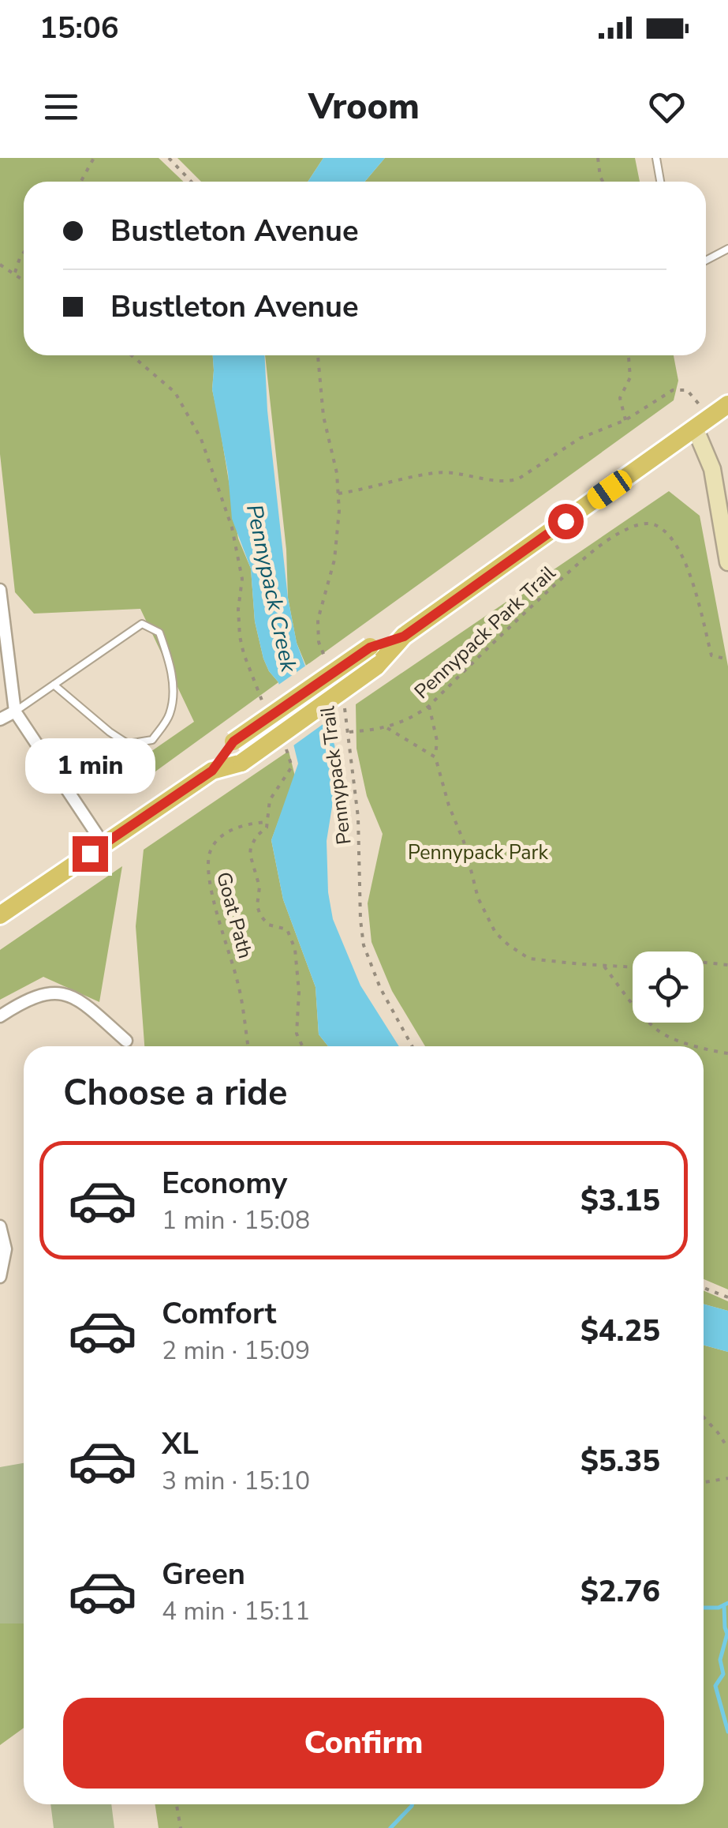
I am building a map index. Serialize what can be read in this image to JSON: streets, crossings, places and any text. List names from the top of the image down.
{
  "streets": {
    "path": ["Pennypack Park Trail", "Pennypack Trail", "Goat Path"]
  },
  "crossings": [
    ["Pennypack Park Trail", "Pennypack Trail"]
  ],
  "water": ["Pennypack Creek"],
  "parks": ["Pennypack Park"],
  "page": {
    "status": "15:06",
    "header": "Vroom",
    "banner": ["Bustleton Avenue", "Bustleton Avenue"],
    "bubble": "1 min",
    "heading": "Choose a ride",
    "list": [
      {
        "name": "Economy",
        "note": "1 min · 15:08",
        "value": "$3.15"
      },
      {
        "name": "Comfort",
        "note": "2 min · 15:09",
        "value": "$4.25"
      },
      {
        "name": "XL",
        "note": "3 min · 15:10",
        "value": "$5.35"
      },
      {
        "name": "Green",
        "note": "4 min · 15:11",
        "value": "$2.76"
      }
    ],
    "buttons": "Confirm"
  }
}
